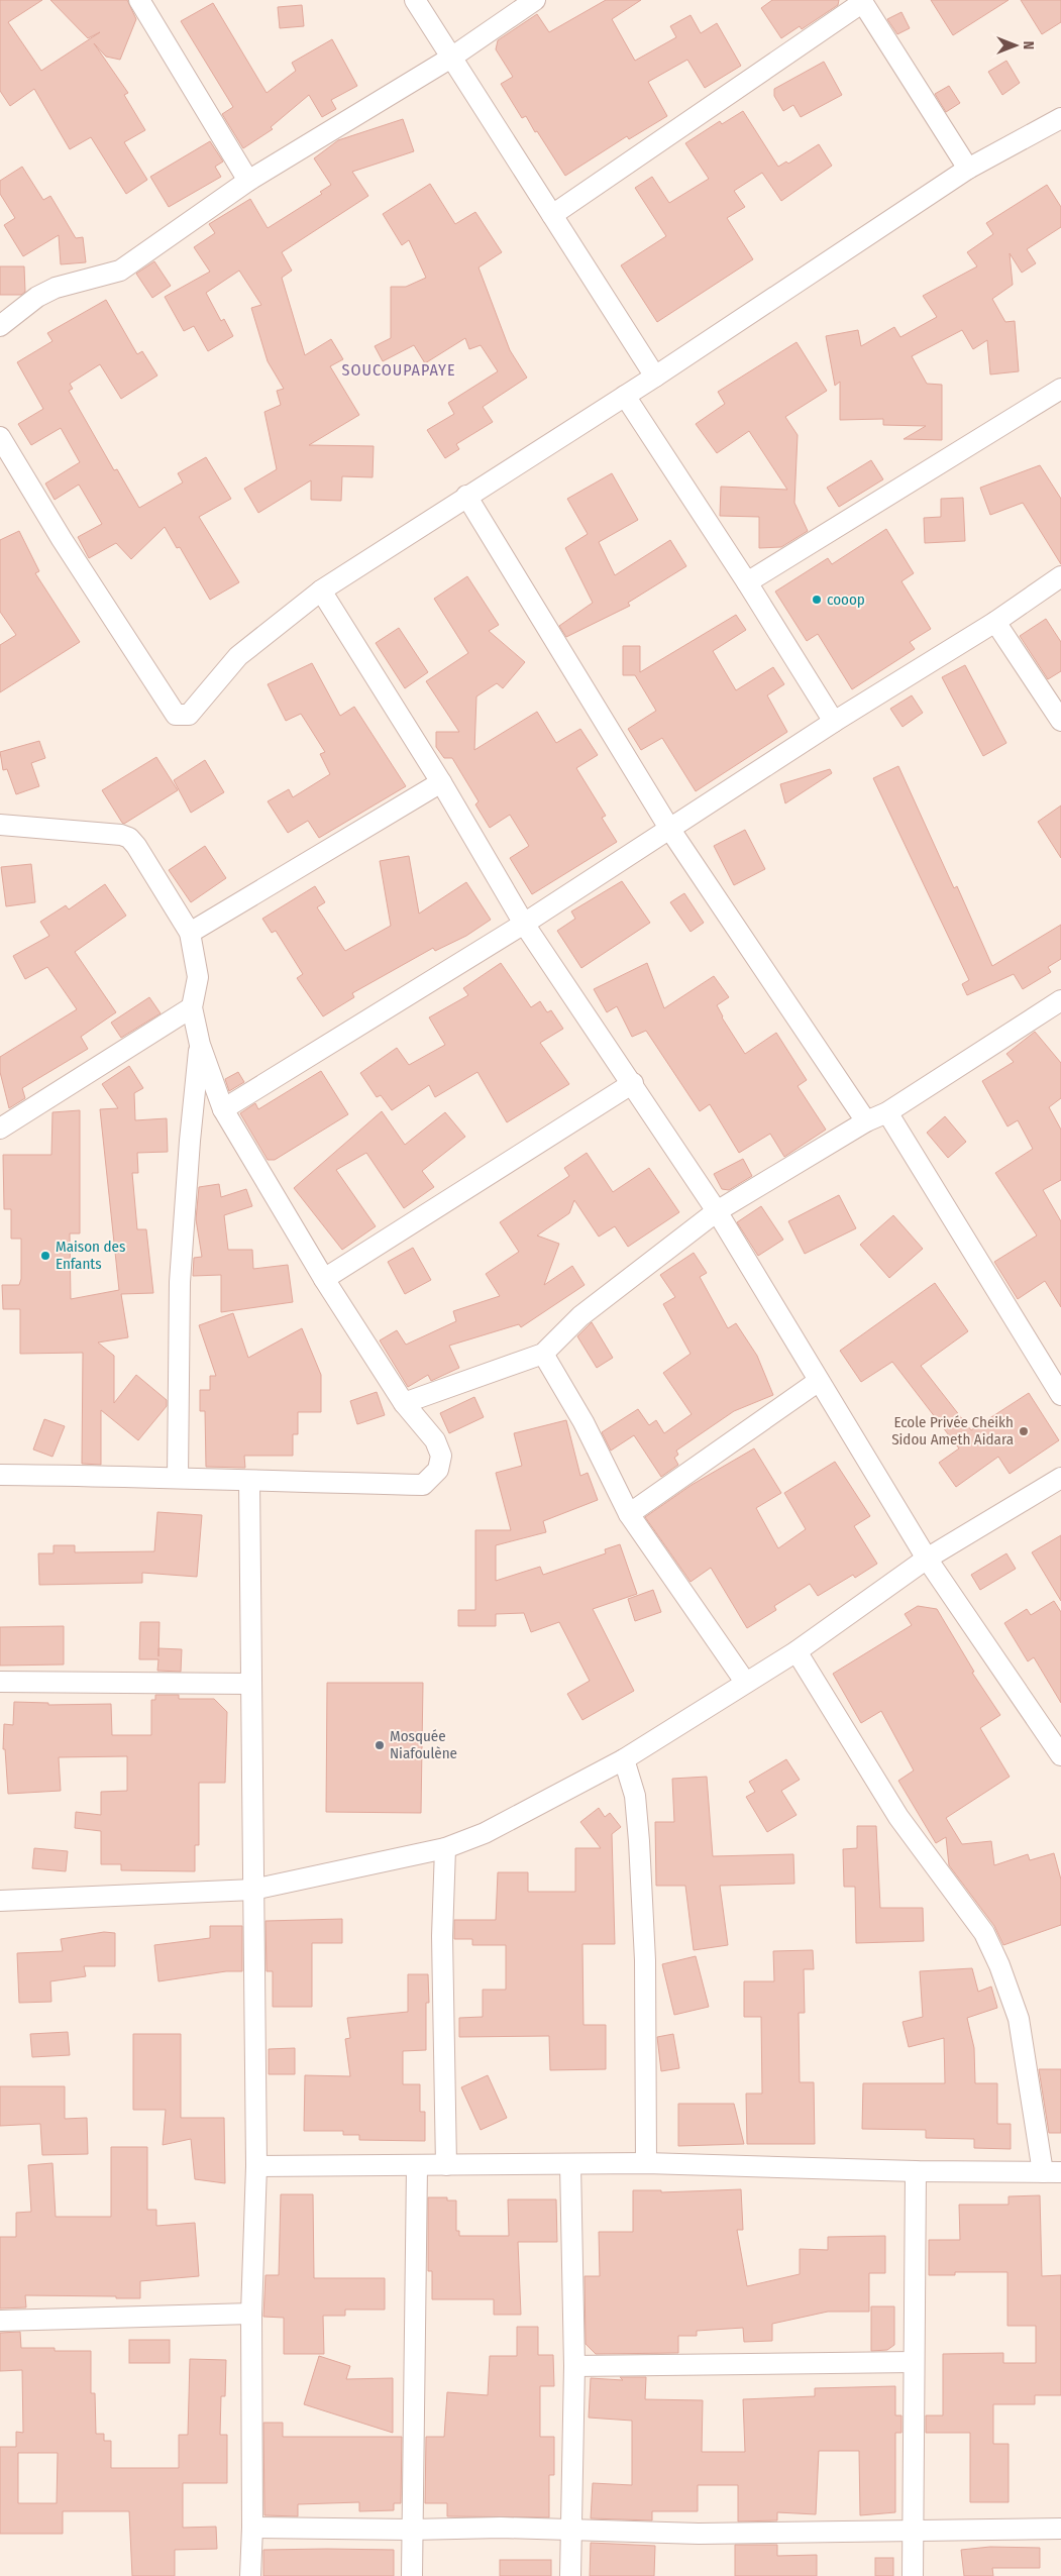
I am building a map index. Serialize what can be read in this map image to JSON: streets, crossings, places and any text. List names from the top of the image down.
{
  "districts": ["SOUCOUPAPAYE"],
  "places": [
    "cooop",
    "Maison des Enfants",
    "Ecole Privée Cheikh Sidou Ameth Aidara",
    "Mosquée Niafoulène"
  ],
  "north": "right"
}
